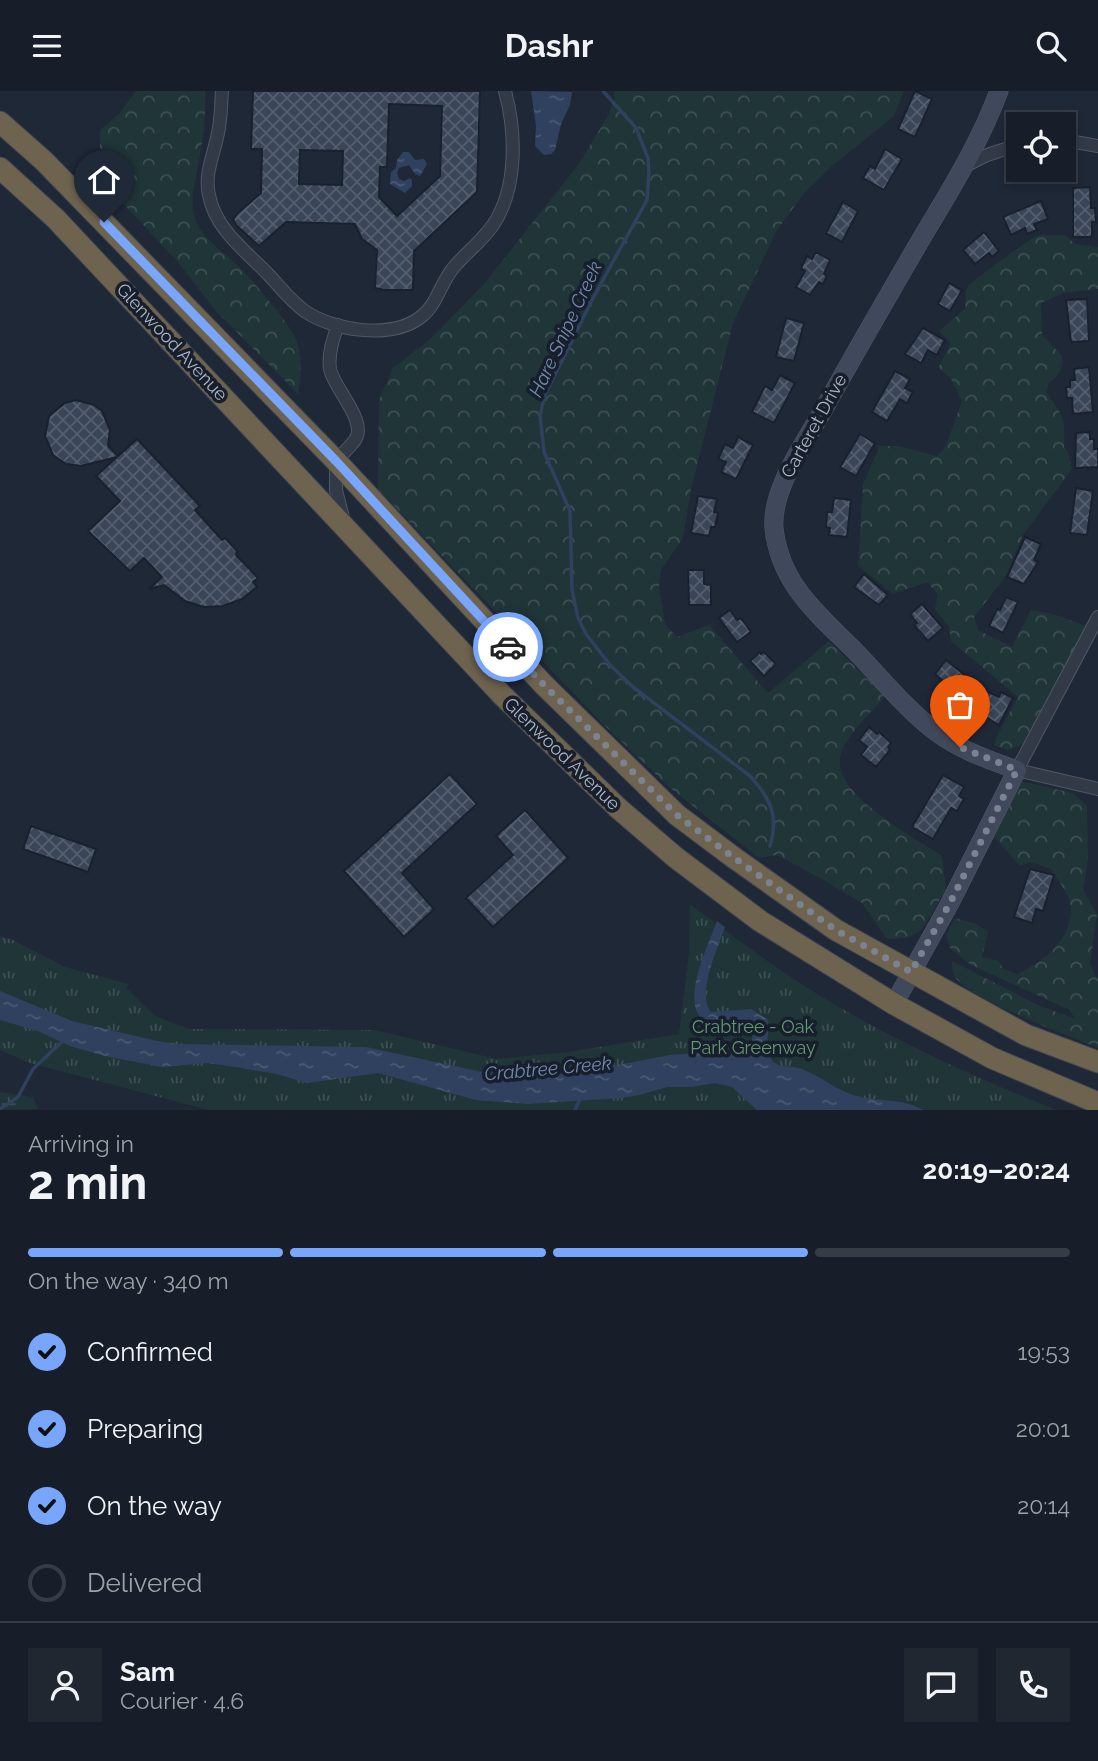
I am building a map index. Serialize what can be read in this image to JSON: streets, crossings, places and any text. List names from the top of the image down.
{
  "streets": {
    "highway": ["Glenwood Avenue"],
    "street": ["Carteret Drive"]
  },
  "water": ["Hare Snipe Creek", "Crabtree Creek"],
  "parks": ["Crabtree - Oak Park Greenway"],
  "page": {
    "header": "Dashr",
    "heading": ["2 min", "Arriving in", "20:19–20:24"],
    "panel": ["Sam", "Courier · 4.6"],
    "bar": "On the way · 340 m",
    "list": [
      ["Confirmed", "19:53"],
      ["Preparing", "20:01"],
      ["On the way", "20:14"],
      "Delivered"
    ]
  }
}
